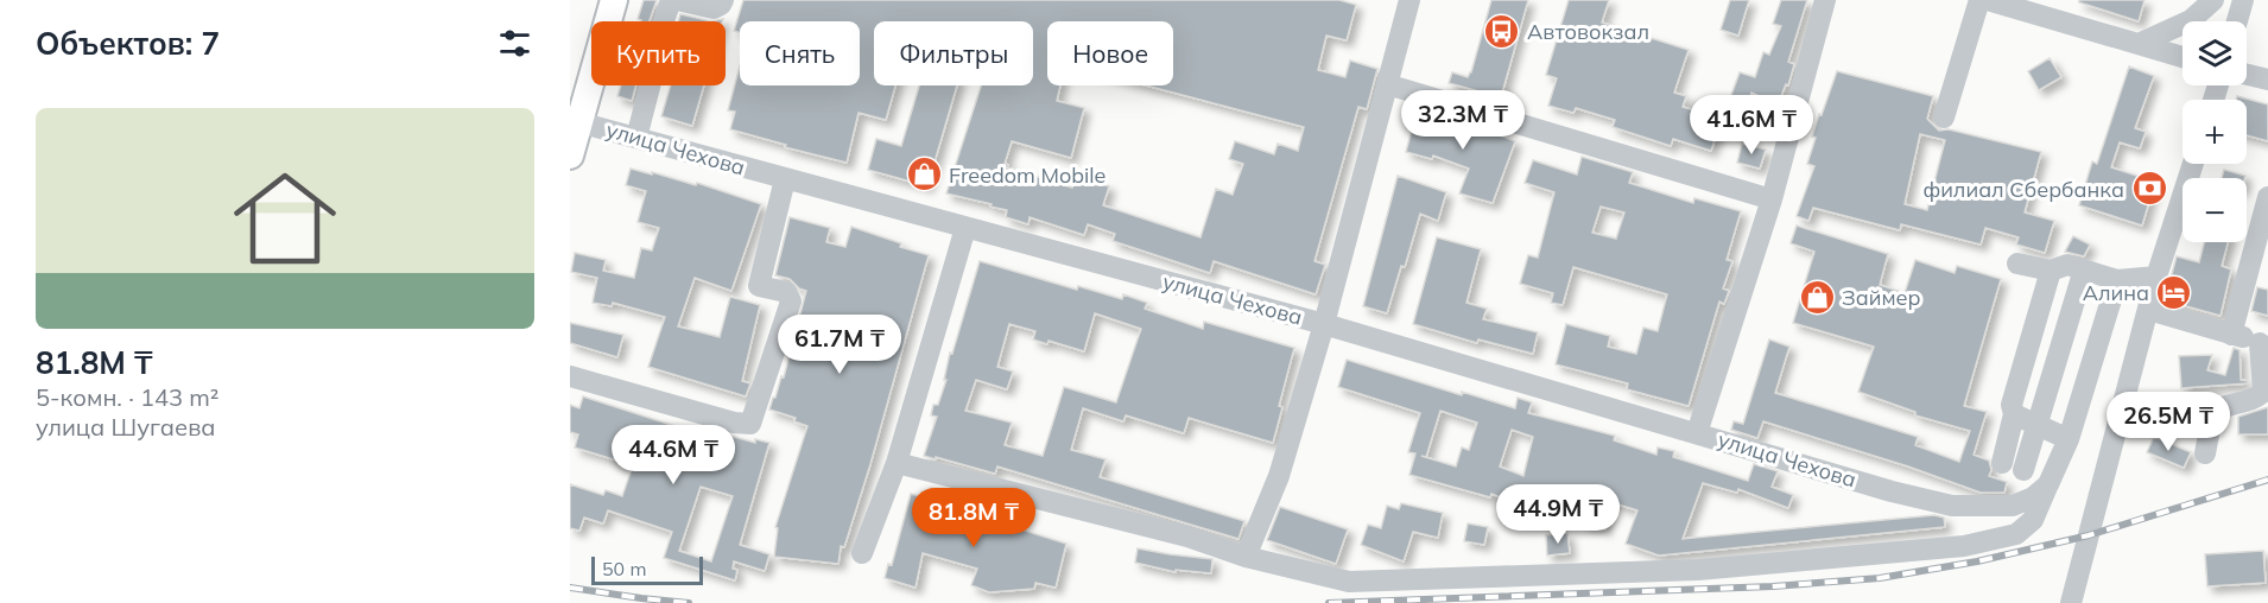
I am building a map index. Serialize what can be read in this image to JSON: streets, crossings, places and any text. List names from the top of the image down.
{
  "streets": {
    "street": ["улица Чехова"]
  },
  "places": {
    "bus stop": ["Автовокзал"],
    "shop": ["Freedom Mobile", "Займер"],
    "bank": ["филиал Сбербанка"],
    "hotel": ["Алина"]
  },
  "scale_bar": "50 m",
  "page": {
    "heading": "Объектов: 7",
    "map_buttons": ["+", "−"],
    "chip": [
      "Купить",
      "Снять",
      "Фильтры",
      "Новое"
    ],
    "list": [
      {
        "name": "81.8M ₸",
        "note": "5-комн. · 143 m² · улица Шугаева"
      }
    ],
    "price": [
      "32.3M ₸",
      "41.6M ₸",
      "61.7M ₸",
      "26.5M ₸",
      "44.6M ₸",
      "44.9M ₸",
      "81.8M ₸"
    ],
    "scale": "50 m"
  }
}
